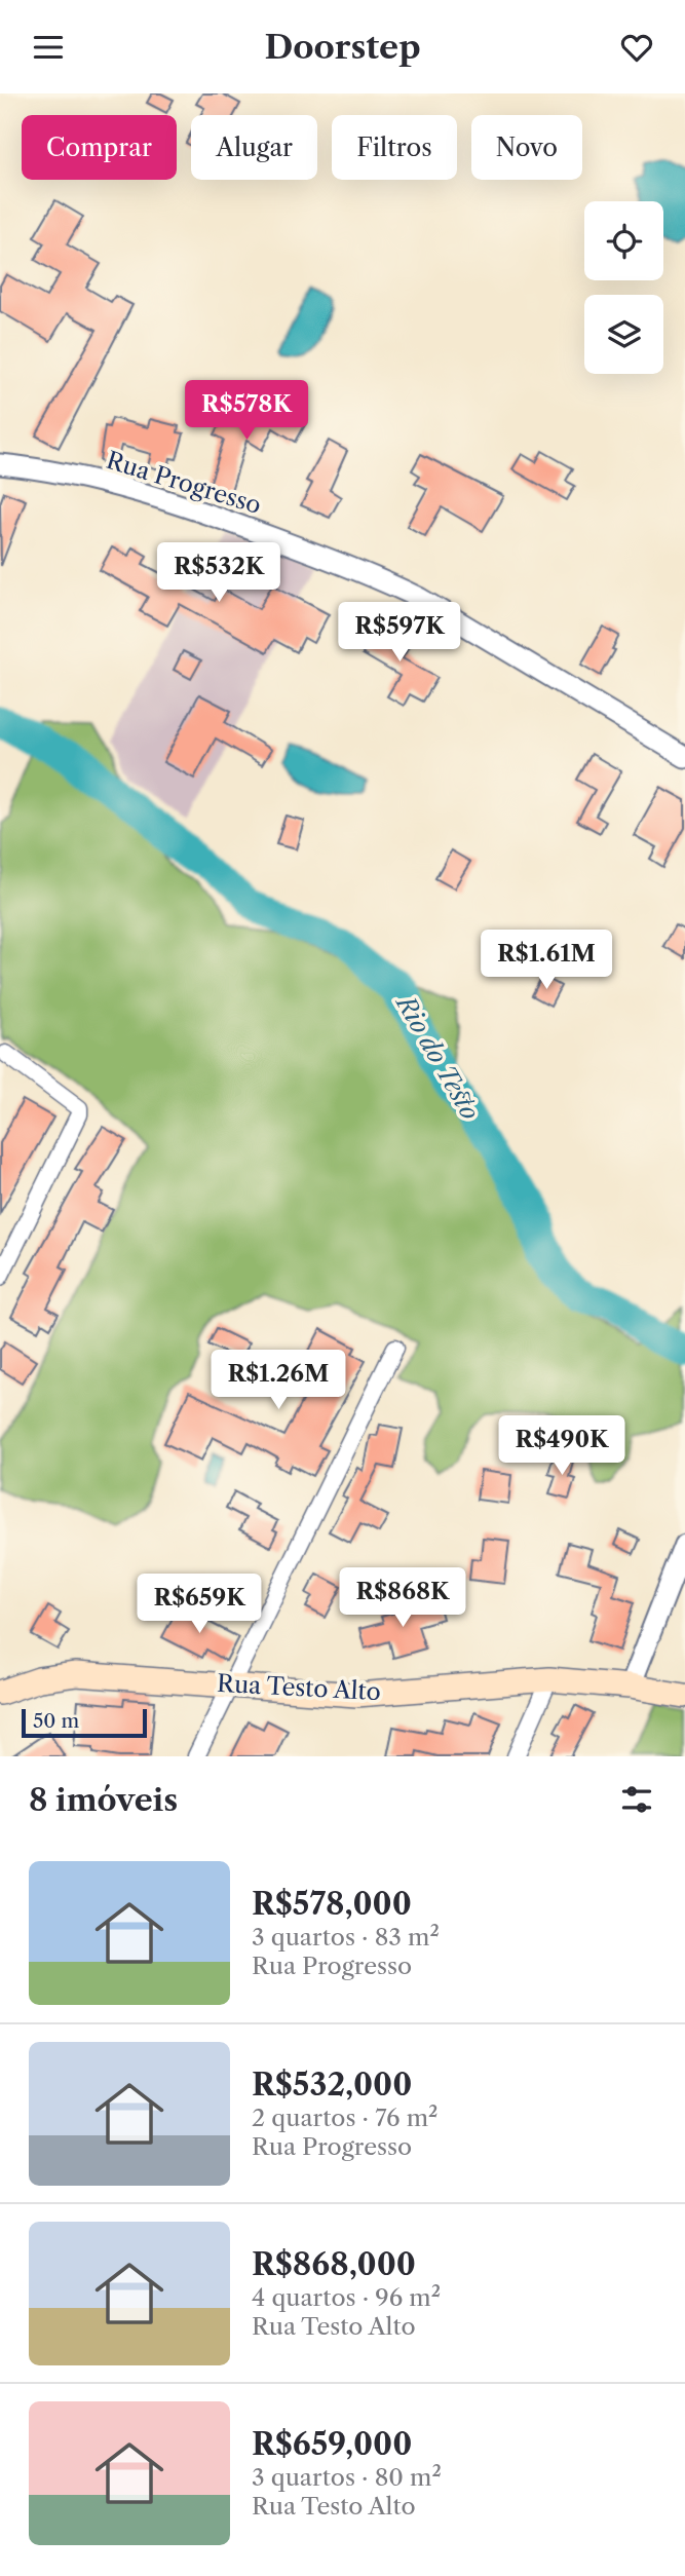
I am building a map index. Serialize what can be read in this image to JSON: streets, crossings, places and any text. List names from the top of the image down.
{
  "streets": {
    "main road": ["Rua Testo Alto"],
    "street": ["Rua Progresso"]
  },
  "water": ["Rio do Testo"],
  "scale_bar": "50 m",
  "page": {
    "header": "Doorstep",
    "chip": [
      "Comprar",
      "Alugar",
      "Filtros",
      "Novo"
    ],
    "price": [
      "R$578K",
      "R$532K",
      "R$597K",
      "R$1.61M",
      "R$1.26M",
      "R$490K",
      "R$868K",
      "R$659K"
    ],
    "scale": "50 m",
    "heading": "8 imóveis",
    "list": [
      {
        "name": "R$578,000",
        "note": "3 quartos · 83 m² · Rua Progresso"
      },
      {
        "name": "R$532,000",
        "note": "2 quartos · 76 m² · Rua Progresso"
      },
      {
        "name": "R$868,000",
        "note": "4 quartos · 96 m² · Rua Testo Alto"
      },
      {
        "name": "R$659,000",
        "note": "3 quartos · 80 m² · Rua Testo Alto"
      }
    ]
  }
}
